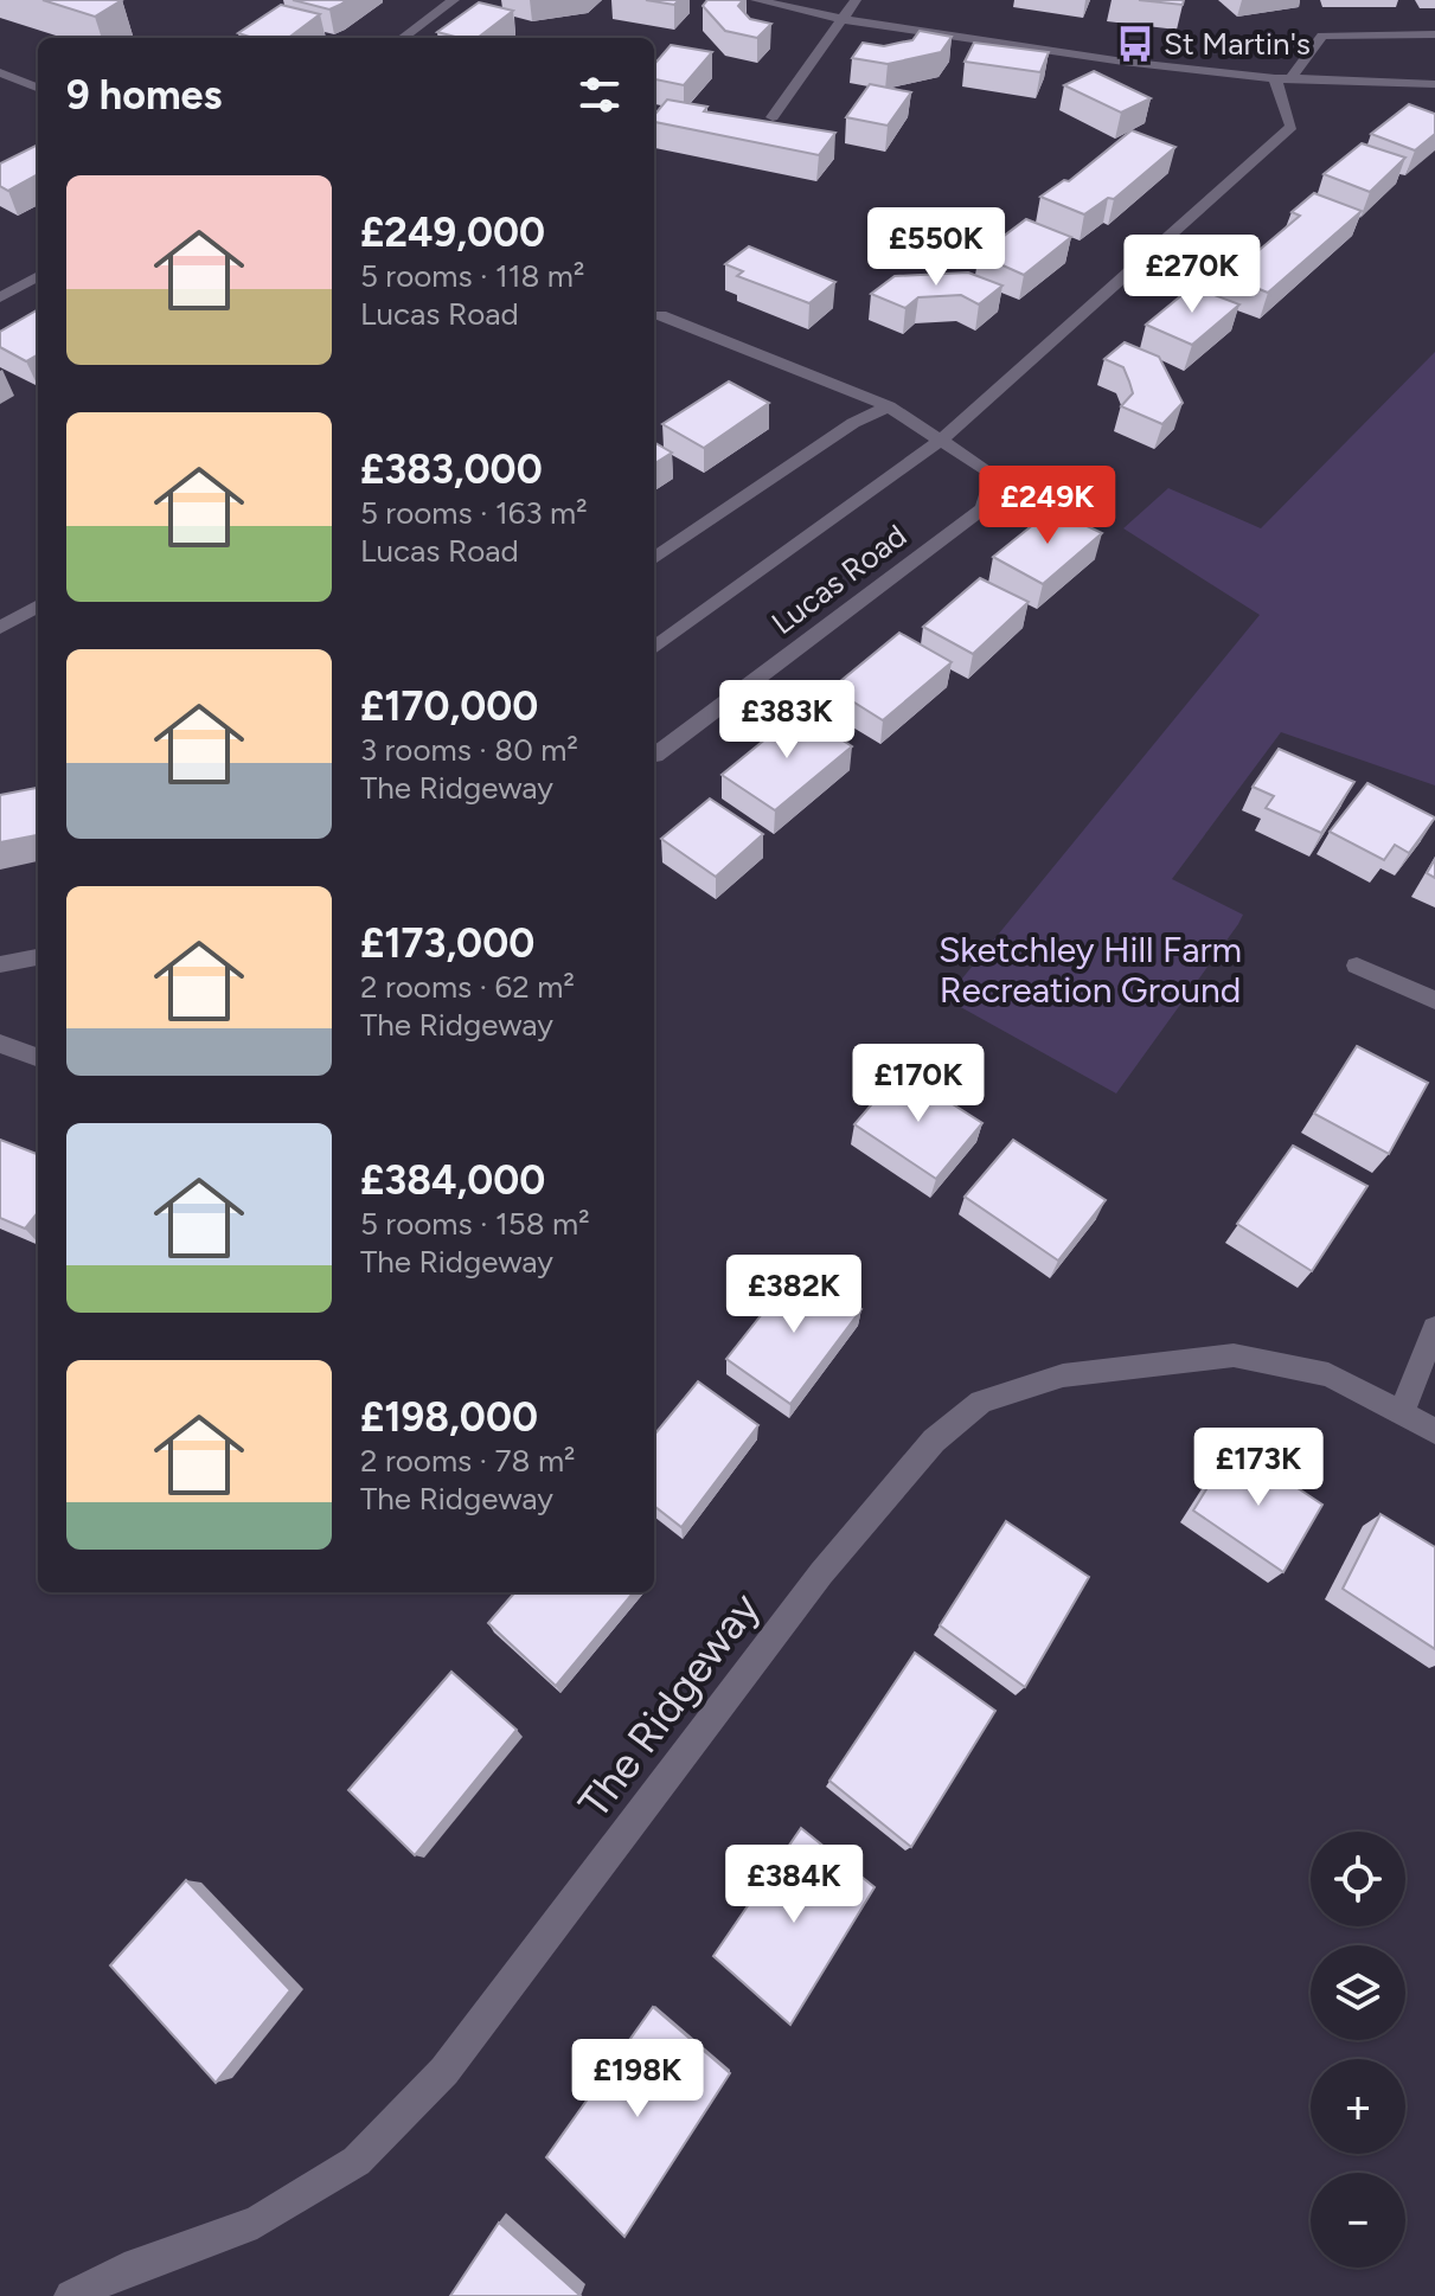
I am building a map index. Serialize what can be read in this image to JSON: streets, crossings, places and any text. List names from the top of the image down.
{
  "streets": {
    "street": ["Lucas Road", "The Ridgeway"]
  },
  "parks": ["Sketchley Hill Farm Recreation Ground"],
  "places": {
    "bus stop": ["St Martin's"]
  },
  "page": {
    "heading": "9 homes",
    "list": [
      {
        "name": "£249,000",
        "note": "5 rooms · 118 m² · Lucas Road"
      },
      {
        "name": "£383,000",
        "note": "5 rooms · 163 m² · Lucas Road"
      },
      {
        "name": "£170,000",
        "note": "3 rooms · 80 m² · The Ridgeway"
      },
      {
        "name": "£173,000",
        "note": "2 rooms · 62 m² · The Ridgeway"
      },
      {
        "name": "£384,000",
        "note": "5 rooms · 158 m² · The Ridgeway"
      },
      {
        "name": "£198,000",
        "note": "2 rooms · 78 m² · The Ridgeway"
      }
    ],
    "price": [
      "£550K",
      "£270K",
      "£249K",
      "£383K",
      "£170K",
      "£382K",
      "£173K",
      "£384K",
      "£198K"
    ],
    "map_buttons": ["+", "−"]
  }
}
